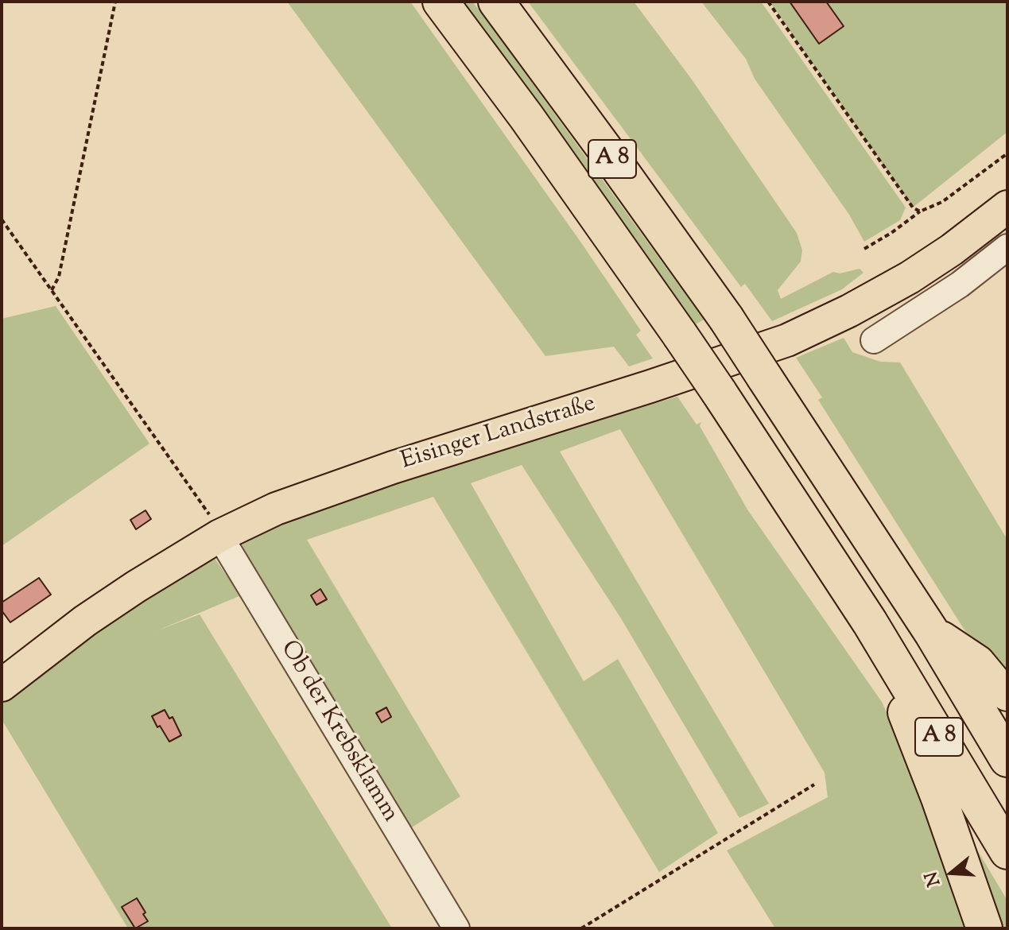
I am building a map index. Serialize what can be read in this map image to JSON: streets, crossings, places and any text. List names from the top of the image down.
{
  "streets": {
    "highway": ["A 8"],
    "main road": ["Eisinger Landstraße"],
    "lane": ["Ob der Krebsklamm"]
  },
  "crossings": [
    ["Eisinger Landstraße", "Ob der Krebsklamm"]
  ],
  "north": "left"
}
